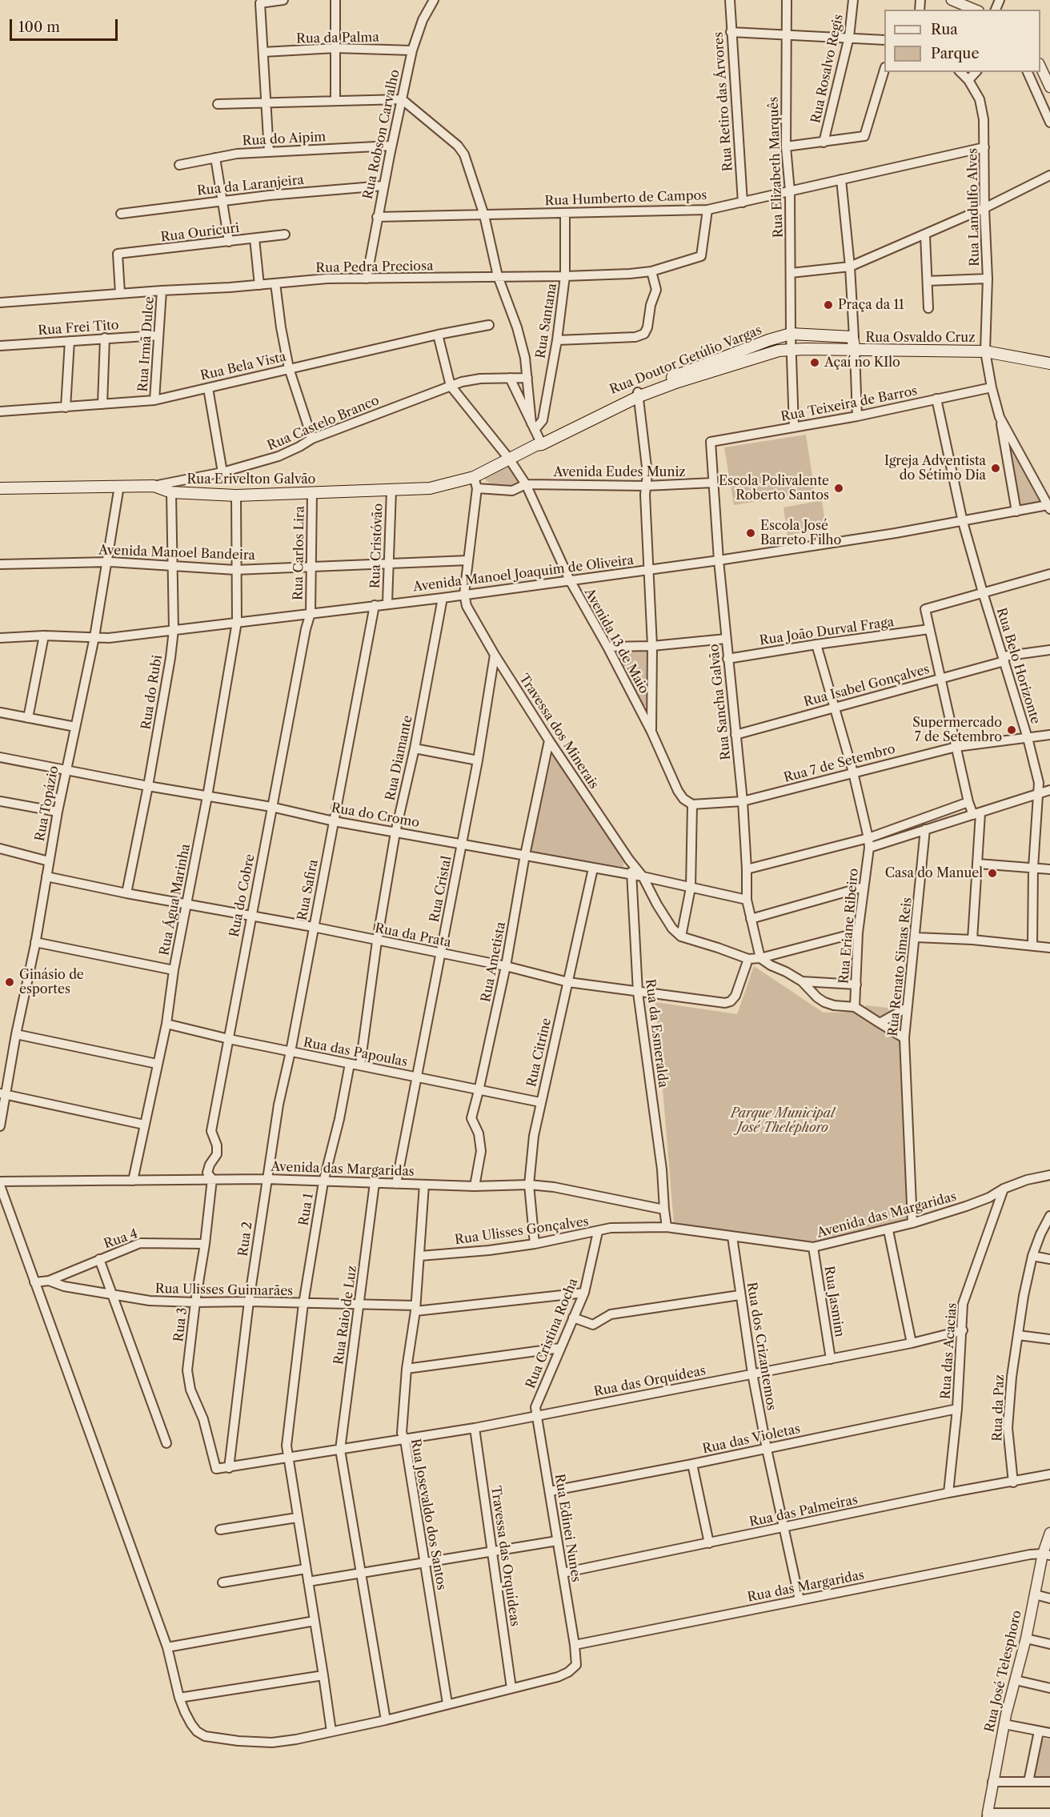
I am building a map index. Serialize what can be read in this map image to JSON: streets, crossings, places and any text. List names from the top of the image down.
{
  "streets": {
    "main road": ["Rua Osvaldo Cruz", "Rua Doutor Getúlio Vargas", "Rua Erivelton Galvão"],
    "street": [
      "Rua da Palma",
      "Rua Rosalvo Regis",
      "Rua Retiro das Árvores",
      "Rua Robson Carvalho",
      "Rua do Aipim",
      "Rua Elizabeth Marquês",
      "Rua da Laranjeira",
      "Rua Humberto de Campos",
      "Rua Landulfo Alves",
      "Rua Ouricuri",
      "Rua Pedra Preciosa",
      "Rua Santana",
      "Rua Frei Tito",
      "Rua Irmã Dulce",
      "Rua Bela Vista",
      "Rua Teixeira de Barros",
      "Rua Castelo Branco",
      "Avenida Eudes Muniz",
      "Rua Cristóvão",
      "Avenida Manoel Bandeira",
      "Rua Carlos Lira",
      "Avenida Manoel Joaquim de Oliveira",
      "Rua João Durval Fraga",
      "Avenida 13 de Maio",
      "Rua Belo Horizonte",
      "Rua Isabel Gonçalves",
      "Rua do Rubi",
      "Rua Sancha Galvão",
      "Travessa dos Minerais",
      "Rua Diamante",
      "Rua 7 de Setembro",
      "Rua Topázio",
      "Rua do Cromo",
      "Rua Cristal",
      "Rua Safira",
      "Rua do Cobre",
      "Rua Água Marinha",
      "Rua Eriane Ribeiro",
      "Rua da Prata",
      "Rua Ametista",
      "Rua Renato Simas Reis",
      "Rua da Esmeralda",
      "Rua das Papoulas",
      "Rua Citrine",
      "Avenida das Margaridas",
      "Rua 1",
      "Rua Ulisses Gonçalves",
      "Rua 4",
      "Rua 2",
      "Rua Ulisses Guimarães",
      "Rua Jasmim",
      "Rua Raio de Luz",
      "Rua 3",
      "Rua Cristina Rocha",
      "Rua dos Crizantemos",
      "Rua das Acacias",
      "Rua das Orquídeas",
      "Rua da Paz",
      "Rua das Violetas",
      "Rua das Palmeiras",
      "Rua Josevaldo dos Santos",
      "Rua Edinei Nunes",
      "Travessa das Orquídeas",
      "Rua das Margaridas",
      "Rua José Telesphoro"
    ]
  },
  "crossings": [
    ["Rua da Palma", "Rua Robson Carvalho"],
    ["Rua Retiro das Árvores", "Rua Humberto de Campos"],
    ["Rua Robson Carvalho", "Rua do Aipim"],
    ["Rua Robson Carvalho", "Rua da Laranjeira"],
    ["Rua Robson Carvalho", "Rua Humberto de Campos"],
    ["Rua Robson Carvalho", "Rua Pedra Preciosa"],
    ["Rua Elizabeth Marquês", "Rua Humberto de Campos"],
    ["Rua Elizabeth Marquês", "Rua Doutor Getúlio Vargas"],
    ["Rua Elizabeth Marquês", "Rua Teixeira de Barros"],
    ["Rua Humberto de Campos", "Rua Landulfo Alves"],
    ["Rua Humberto de Campos", "Rua Pedra Preciosa"],
    ["Rua Humberto de Campos", "Rua Santana"],
    ["Rua Landulfo Alves", "Rua Osvaldo Cruz"],
    ["Rua Landulfo Alves", "Rua Teixeira de Barros"],
    ["Rua Ouricuri", "Rua Pedra Preciosa"],
    ["Rua Pedra Preciosa", "Rua Santana"],
    ["Rua Pedra Preciosa", "Rua Irmã Dulce"],
    ["Rua Frei Tito", "Rua Irmã Dulce"],
    ["Rua Osvaldo Cruz", "Rua Doutor Getúlio Vargas"],
    ["Rua Irmã Dulce", "Rua Bela Vista"],
    ["Rua Doutor Getúlio Vargas", "Rua Erivelton Galvão"],
    ["Rua Doutor Getúlio Vargas", "Avenida 13 de Maio"],
    ["Rua Teixeira de Barros", "Rua Belo Horizonte"],
    ["Rua Teixeira de Barros", "Rua Sancha Galvão"],
    ["Rua Castelo Branco", "Rua Erivelton Galvão"],
    ["Rua Castelo Branco", "Avenida 13 de Maio"],
    ["Avenida Eudes Muniz", "Avenida 13 de Maio"],
    ["Avenida Eudes Muniz", "Rua Sancha Galvão"],
    ["Rua Erivelton Galvão", "Rua Cristóvão"],
    ["Rua Erivelton Galvão", "Rua Carlos Lira"],
    ["Rua Erivelton Galvão", "Rua do Rubi"],
    ["Rua Erivelton Galvão", "Rua Topázio"],
    ["Rua Erivelton Galvão", "Rua Água Marinha"],
    ["Rua Cristóvão", "Avenida Manoel Bandeira"],
    ["Rua Cristóvão", "Avenida Manoel Joaquim de Oliveira"],
    ["Avenida Manoel Bandeira", "Rua Carlos Lira"],
    ["Avenida Manoel Bandeira", "Rua do Rubi"],
    ["Avenida Manoel Bandeira", "Rua Topázio"],
    ["Avenida Manoel Bandeira", "Rua Água Marinha"],
    ["Rua Carlos Lira", "Avenida Manoel Joaquim de Oliveira"],
    ["Rua Carlos Lira", "Rua do Cobre"],
    ["Avenida Manoel Joaquim de Oliveira", "Avenida 13 de Maio"],
    ["Avenida Manoel Joaquim de Oliveira", "Rua Belo Horizonte"],
    ["Avenida Manoel Joaquim de Oliveira", "Rua do Rubi"],
    ["Avenida Manoel Joaquim de Oliveira", "Rua Sancha Galvão"],
    ["Avenida Manoel Joaquim de Oliveira", "Travessa dos Minerais"],
    ["Avenida Manoel Joaquim de Oliveira", "Rua Diamante"],
    ["Avenida Manoel Joaquim de Oliveira", "Rua Topázio"],
    ["Avenida Manoel Joaquim de Oliveira", "Rua Safira"],
    ["Avenida Manoel Joaquim de Oliveira", "Rua do Cobre"],
    ["Avenida Manoel Joaquim de Oliveira", "Rua Água Marinha"],
    ["Rua João Durval Fraga", "Rua Sancha Galvão"],
    ["Rua João Durval Fraga", "Rua Eriane Ribeiro"],
    ["Avenida 13 de Maio", "Rua 7 de Setembro"],
    ["Rua Belo Horizonte", "Rua Isabel Gonçalves"],
    ["Rua Belo Horizonte", "Rua 7 de Setembro"],
    ["Rua Isabel Gonçalves", "Rua Sancha Galvão"],
    ["Rua Isabel Gonçalves", "Rua Eriane Ribeiro"],
    ["Rua do Rubi", "Rua do Cromo"],
    ["Rua do Rubi", "Rua da Prata"],
    ["Rua Sancha Galvão", "Rua 7 de Setembro"],
    ["Rua Sancha Galvão", "Rua do Cromo"],
    ["Travessa dos Minerais", "Rua do Cromo"],
    ["Travessa dos Minerais", "Rua Cristal"],
    ["Travessa dos Minerais", "Rua Ametista"],
    ["Travessa dos Minerais", "Rua da Esmeralda"],
    ["Rua Diamante", "Rua do Cromo"],
    ["Rua Diamante", "Rua da Prata"],
    ["Rua Diamante", "Rua das Papoulas"],
    ["Rua 7 de Setembro", "Rua Eriane Ribeiro"],
    ["Rua Topázio", "Rua do Cromo"],
    ["Rua Topázio", "Rua da Prata"],
    ["Rua do Cromo", "Rua Cristal"],
    ["Rua do Cromo", "Rua Safira"],
    ["Rua do Cromo", "Rua do Cobre"],
    ["Rua do Cromo", "Rua Água Marinha"],
    ["Rua do Cromo", "Rua Ametista"],
    ["Rua do Cromo", "Rua da Esmeralda"],
    ["Rua do Cromo", "Rua Citrine"],
    ["Rua Cristal", "Rua da Prata"],
    ["Rua Cristal", "Rua das Papoulas"],
    ["Rua Cristal", "Avenida das Margaridas"],
    ["Rua Safira", "Rua da Prata"],
    ["Rua Safira", "Rua das Papoulas"],
    ["Rua Safira", "Avenida das Margaridas"],
    ["Rua Safira", "Rua 2"],
    ["Rua do Cobre", "Rua da Prata"],
    ["Rua do Cobre", "Rua das Papoulas"],
    ["Rua do Cobre", "Avenida das Margaridas"],
    ["Rua do Cobre", "Rua 3"],
    ["Rua Água Marinha", "Rua da Prata"],
    ["Rua Água Marinha", "Rua das Papoulas"],
    ["Rua Água Marinha", "Avenida das Margaridas"],
    ["Rua da Prata", "Rua Ametista"],
    ["Rua da Prata", "Rua da Esmeralda"],
    ["Rua da Prata", "Rua Citrine"],
    ["Rua Ametista", "Rua das Papoulas"],
    ["Rua Ametista", "Avenida das Margaridas"],
    ["Rua Renato Simas Reis", "Avenida das Margaridas"],
    ["Rua da Esmeralda", "Avenida das Margaridas"],
    ["Rua das Papoulas", "Rua Citrine"],
    ["Rua das Papoulas", "Rua 1"],
    ["Rua Citrine", "Avenida das Margaridas"],
    ["Rua Citrine", "Rua Ulisses Gonçalves"],
    ["Avenida das Margaridas", "Rua 1"],
    ["Avenida das Margaridas", "Rua Ulisses Gonçalves"],
    ["Avenida das Margaridas", "Rua 2"],
    ["Avenida das Margaridas", "Rua Jasmim"],
    ["Avenida das Margaridas", "Rua Raio de Luz"],
    ["Avenida das Margaridas", "Rua 3"],
    ["Avenida das Margaridas", "Rua Cristina Rocha"],
    ["Avenida das Margaridas", "Rua dos Crizantemos"],
    ["Avenida das Margaridas", "Rua das Acacias"],
    ["Avenida das Margaridas", "Rua Josevaldo dos Santos"],
    ["Rua 1", "Rua Ulisses Guimarães"],
    ["Rua 1", "Rua das Orquídeas"],
    ["Rua Ulisses Gonçalves", "Rua Cristina Rocha"],
    ["Rua Ulisses Gonçalves", "Rua Josevaldo dos Santos"],
    ["Rua 4", "Rua Ulisses Guimarães"],
    ["Rua 4", "Rua 3"],
    ["Rua 2", "Rua Ulisses Guimarães"],
    ["Rua 2", "Rua das Orquídeas"],
    ["Rua Ulisses Guimarães", "Rua Raio de Luz"],
    ["Rua Ulisses Guimarães", "Rua 3"],
    ["Rua Ulisses Guimarães", "Rua Cristina Rocha"],
    ["Rua Ulisses Guimarães", "Rua Josevaldo dos Santos"],
    ["Rua Jasmim", "Rua das Orquídeas"],
    ["Rua Raio de Luz", "Rua das Orquídeas"],
    ["Rua 3", "Rua das Orquídeas"],
    ["Rua Cristina Rocha", "Rua das Orquídeas"],
    ["Rua Cristina Rocha", "Rua Edinei Nunes"],
    ["Rua dos Crizantemos", "Rua das Orquídeas"],
    ["Rua dos Crizantemos", "Rua das Violetas"],
    ["Rua dos Crizantemos", "Rua das Palmeiras"],
    ["Rua dos Crizantemos", "Rua das Margaridas"],
    ["Rua das Acacias", "Rua das Orquídeas"],
    ["Rua das Acacias", "Rua das Violetas"],
    ["Rua das Acacias", "Rua das Palmeiras"],
    ["Rua das Orquídeas", "Rua Josevaldo dos Santos"],
    ["Rua das Orquídeas", "Rua Edinei Nunes"],
    ["Rua das Orquídeas", "Travessa das Orquídeas"],
    ["Rua da Paz", "Rua das Palmeiras"],
    ["Rua das Violetas", "Rua Edinei Nunes"],
    ["Rua das Palmeiras", "Rua Edinei Nunes"],
    ["Rua Edinei Nunes", "Travessa das Orquídeas"],
    ["Rua Edinei Nunes", "Rua das Margaridas"],
    ["Rua das Margaridas", "Rua José Telesphoro"]
  ],
  "parks": ["Parque Municipal José Theléphoro"],
  "places": [
    "Praça da 11",
    "Açaí no KIlo",
    "Igreja Adventista do Sétimo Dia",
    "Escola Polivalente Roberto Santos",
    "Escola José Barreto Filho",
    "Supermercado 7 de Setembro",
    "Casa do Manuel",
    "Ginásio de esportes"
  ],
  "legend": ["Rua", "Parque"],
  "scale_bar": "100 m"
}
